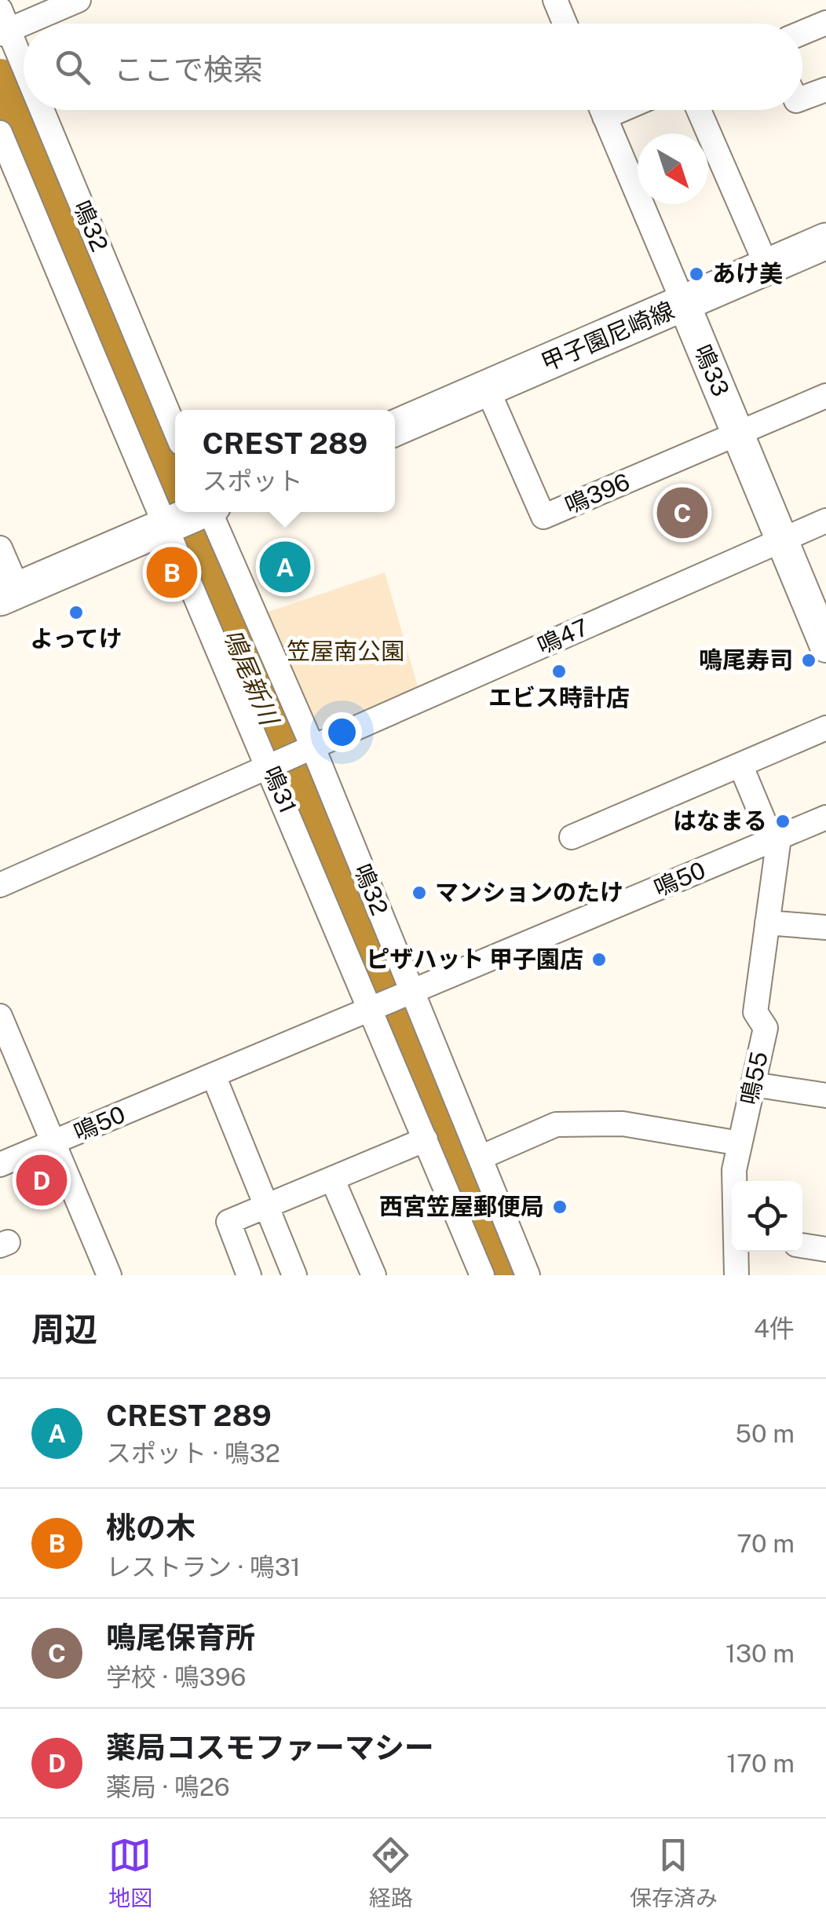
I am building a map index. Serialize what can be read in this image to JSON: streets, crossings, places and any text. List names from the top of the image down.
{
  "streets": {
    "main road": ["甲子園尼崎線"],
    "street": [
      "鳴32",
      "鳴33",
      "鳴396",
      "鳴47",
      "鳴31",
      "鳴50",
      "鳴55"
    ]
  },
  "crossings": [
    ["鳴32", "鳴47"],
    ["鳴32", "鳴31"],
    ["鳴32", "鳴50"],
    ["甲子園尼崎線", "鳴33"],
    ["甲子園尼崎線", "鳴396"],
    ["鳴33", "鳴396"],
    ["鳴33", "鳴47"],
    ["鳴47", "鳴31"],
    ["鳴31", "鳴50"],
    ["鳴50", "鳴55"]
  ],
  "water": ["鳴尾新川"],
  "parks": ["笠屋南公園"],
  "places": [
    "あけ美",
    "よってけ",
    "鳴尾寿司",
    "エビス時計店",
    "はなまる",
    "マンションのたけ",
    "ピザハット 甲子園店",
    "西宮笠屋郵便局"
  ],
  "north": "bottom right",
  "page": {
    "search": "ここで検索",
    "popup": ["CREST 289", "スポット"],
    "pins": [
      "C",
      "A",
      "B",
      "D"
    ],
    "heading": ["周辺", "4件"],
    "list": [
      {
        "mark": "A",
        "name": "CREST 289",
        "note": "スポット · 鳴32",
        "value": "50 m"
      },
      {
        "mark": "B",
        "name": "桃の木",
        "note": "レストラン · 鳴31",
        "value": "70 m"
      },
      {
        "mark": "C",
        "name": "鳴尾保育所",
        "note": "学校 · 鳴396",
        "value": "130 m"
      },
      {
        "mark": "D",
        "name": "薬局コスモファーマシー",
        "note": "薬局 · 鳴26",
        "value": "170 m"
      }
    ],
    "nav": ["地図", "経路", "保存済み"]
  }
}
